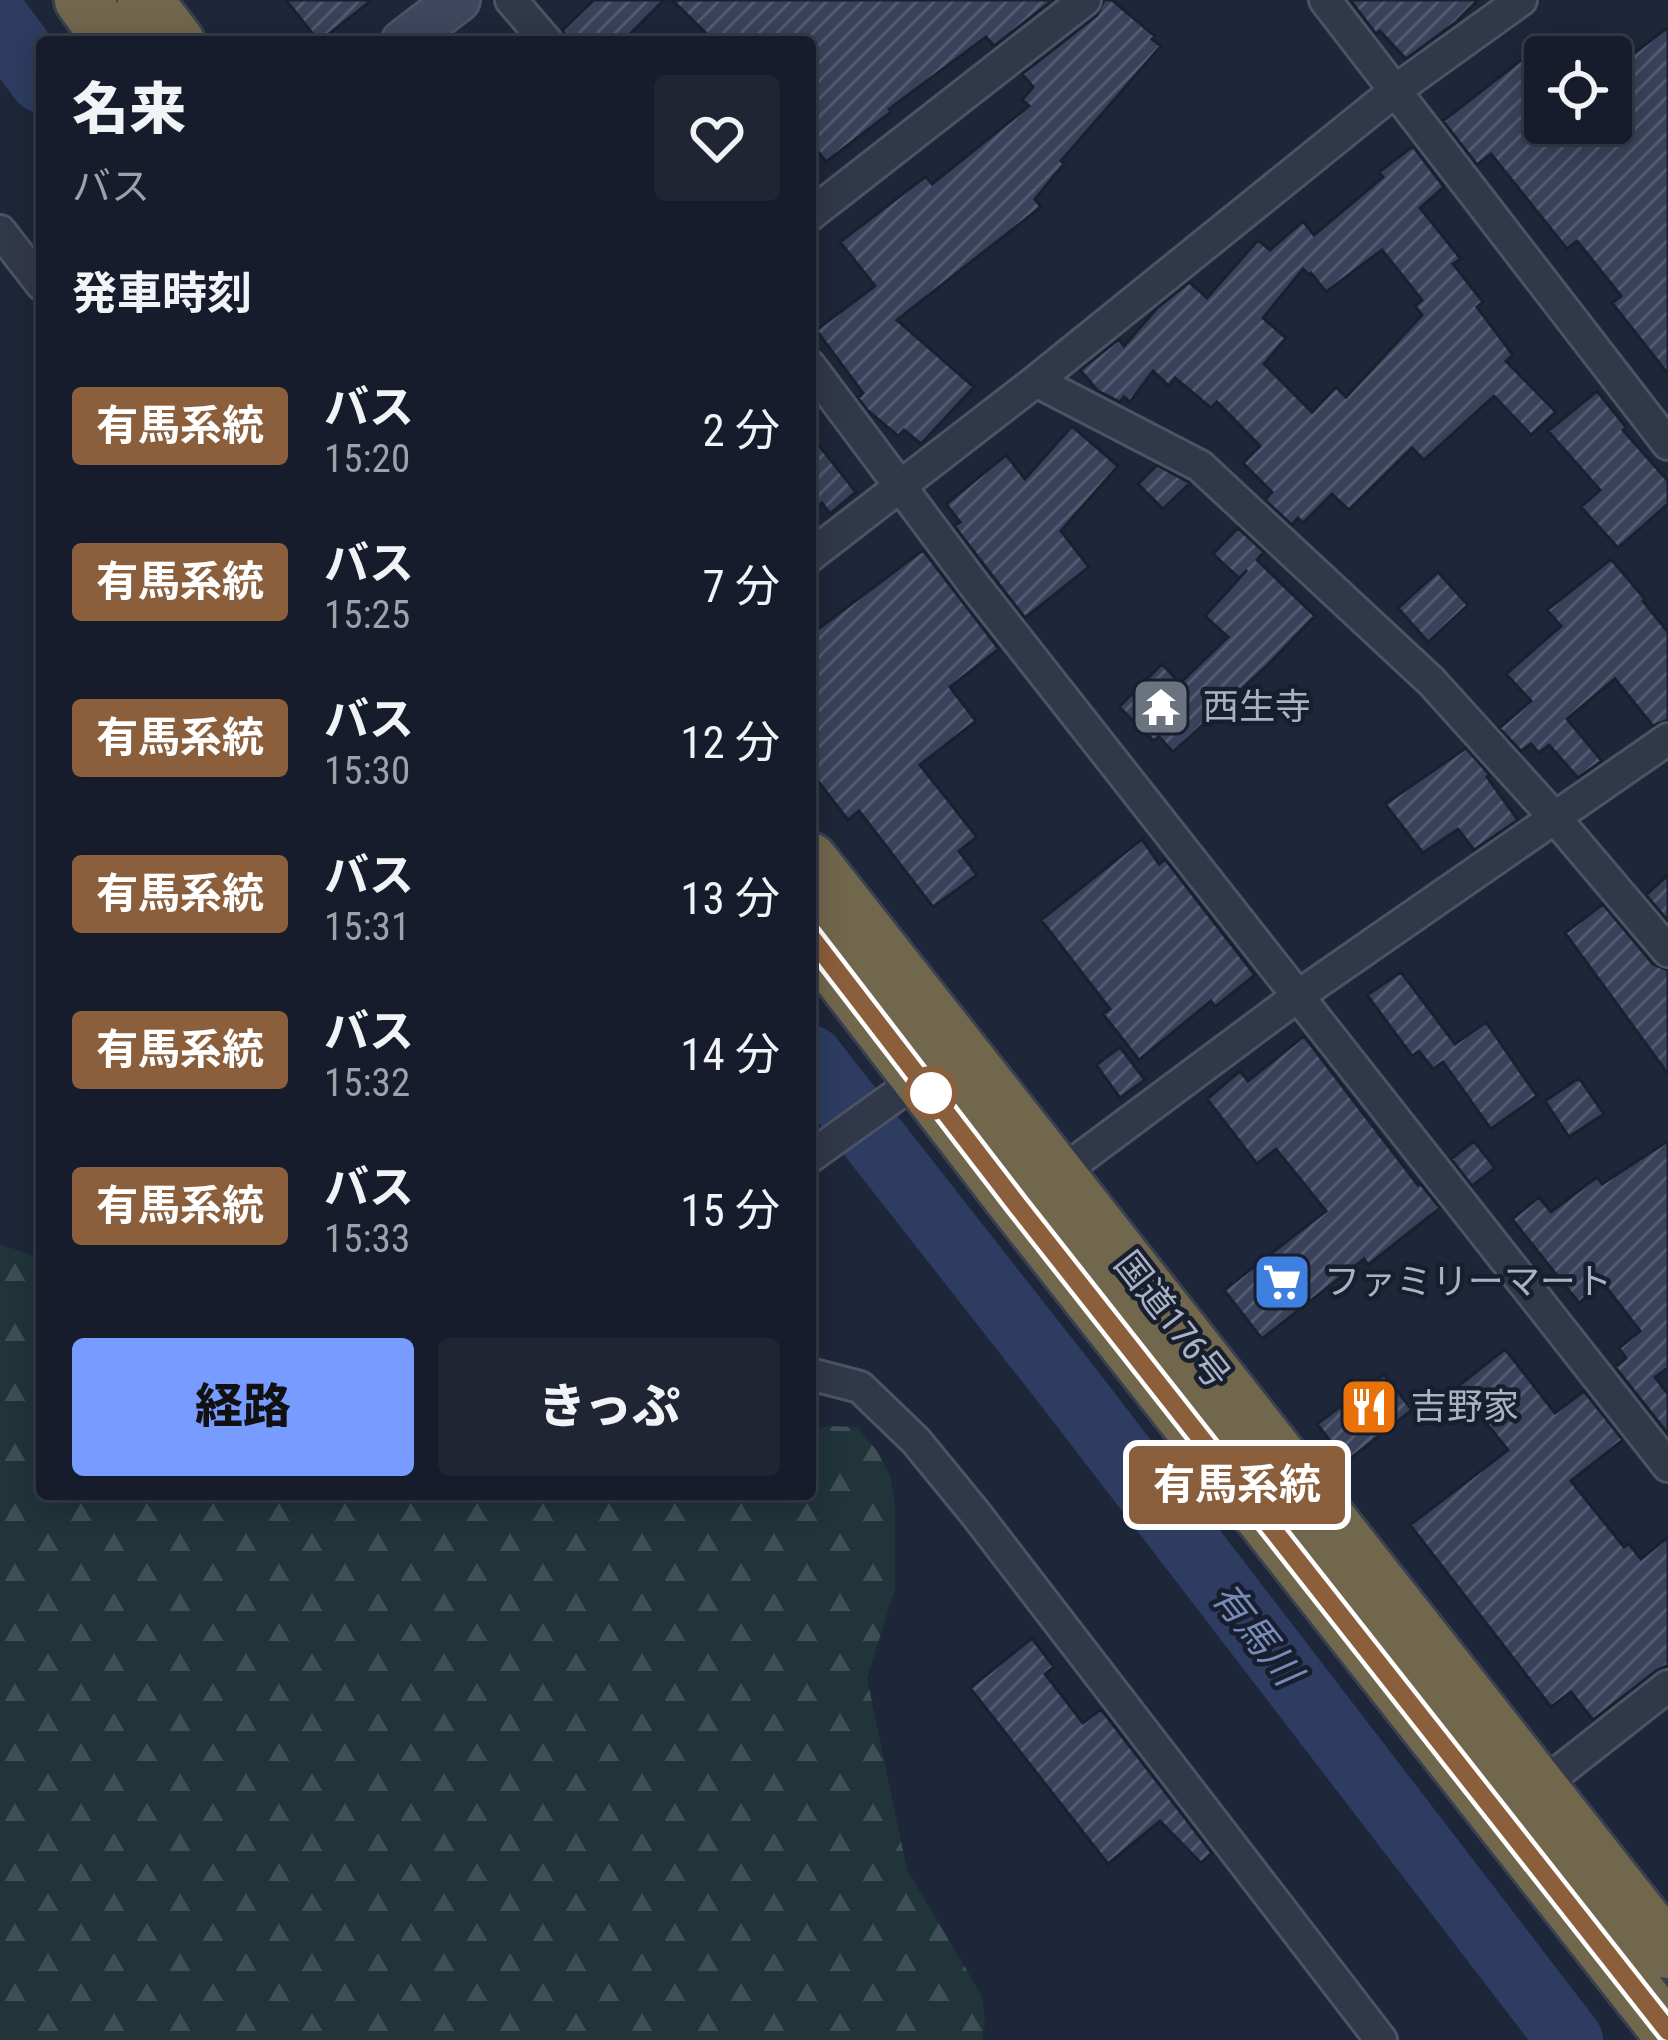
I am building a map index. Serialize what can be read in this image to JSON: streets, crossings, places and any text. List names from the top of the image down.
{
  "streets": {
    "highway": ["国道176号"]
  },
  "water": ["有馬川"],
  "places": {
    "temple": ["西生寺"],
    "supermarket": ["ファミリーマート"],
    "restaurant": ["吉野家"]
  },
  "lines": ["bus line 有馬系統"],
  "page": {
    "on_map": "有馬系統",
    "heading": [
      ["名来", "バス"],
      "発車時刻"
    ],
    "list": [
      {
        "mark": "有馬系統",
        "name": "バス",
        "note": "15:20",
        "value": "2 分"
      },
      {
        "mark": "有馬系統",
        "name": "バス",
        "note": "15:25",
        "value": "7 分"
      },
      {
        "mark": "有馬系統",
        "name": "バス",
        "note": "15:30",
        "value": "12 分"
      },
      {
        "mark": "有馬系統",
        "name": "バス",
        "note": "15:31",
        "value": "13 分"
      },
      {
        "mark": "有馬系統",
        "name": "バス",
        "note": "15:32",
        "value": "14 分"
      },
      {
        "mark": "有馬系統",
        "name": "バス",
        "note": "15:33",
        "value": "15 分"
      }
    ],
    "buttons": ["経路", "きっぷ"]
  }
}
